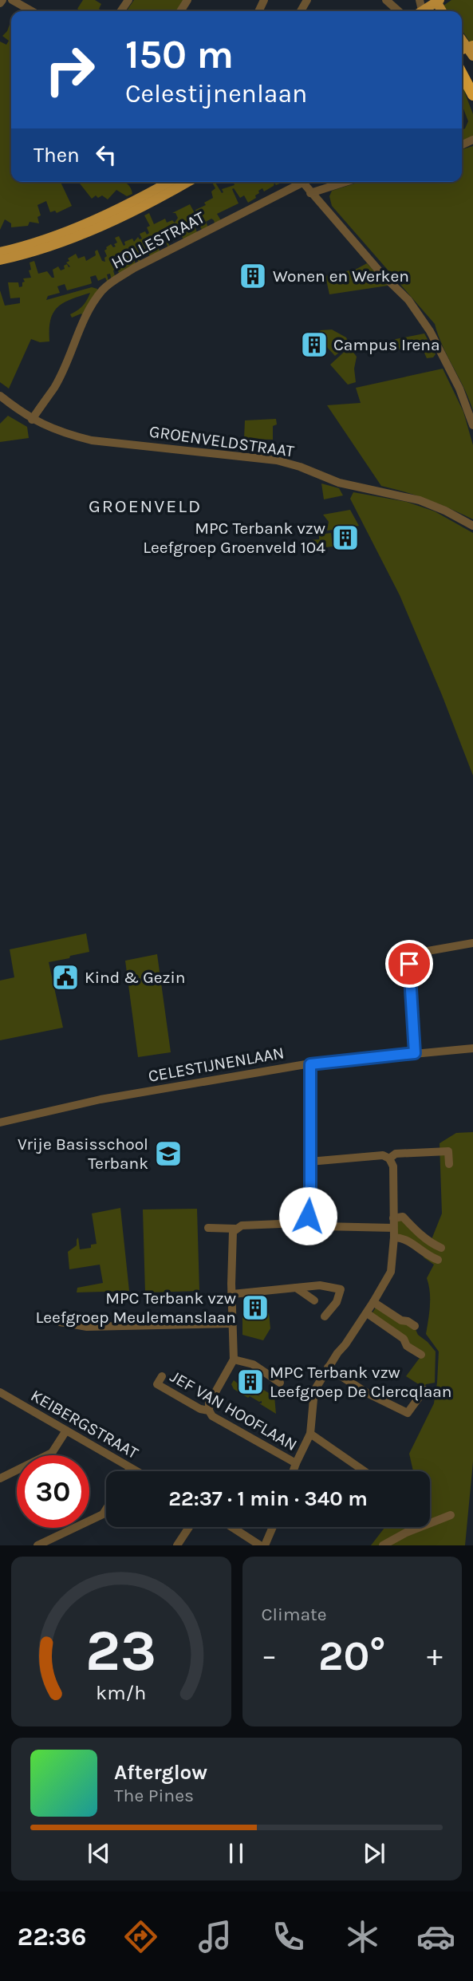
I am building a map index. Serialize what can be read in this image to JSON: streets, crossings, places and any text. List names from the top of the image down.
{
  "streets": {
    "street": [
      "HOLLESTRAAT",
      "GROENVELDSTRAAT",
      "CELESTIJNENLAAN",
      "JEF VAN HOOFLAAN",
      "KEIBERGSTRAAT"
    ]
  },
  "crossings": [
    ["HOLLESTRAAT", "GROENVELDSTRAAT"]
  ],
  "districts": ["GROENVELD"],
  "places": {
    "building": [
      "Wonen en Werken",
      "Campus Irena",
      "MPC Terbank vzw Leefgroep Groenveld 104",
      "MPC Terbank vzw Leefgroep Meulemanslaan",
      "MPC Terbank vzw Leefgroep De Clercqlaan"
    ],
    "public building": ["Kind & Gezin"],
    "school or university": ["Vrije Basisschool Terbank"]
  },
  "page": {
    "turn": ["150 m", "Celestijnenlaan"],
    "then": "Then",
    "limit": "30",
    "trip": "22:37 · 1 min · 340 m",
    "tile": "Climate",
    "heat": ["−", "20°", "+"],
    "song": ["Afterglow", "The Pines"],
    "tabs": "22:36",
    "gauge": ["23", "km/h"]
  }
}
